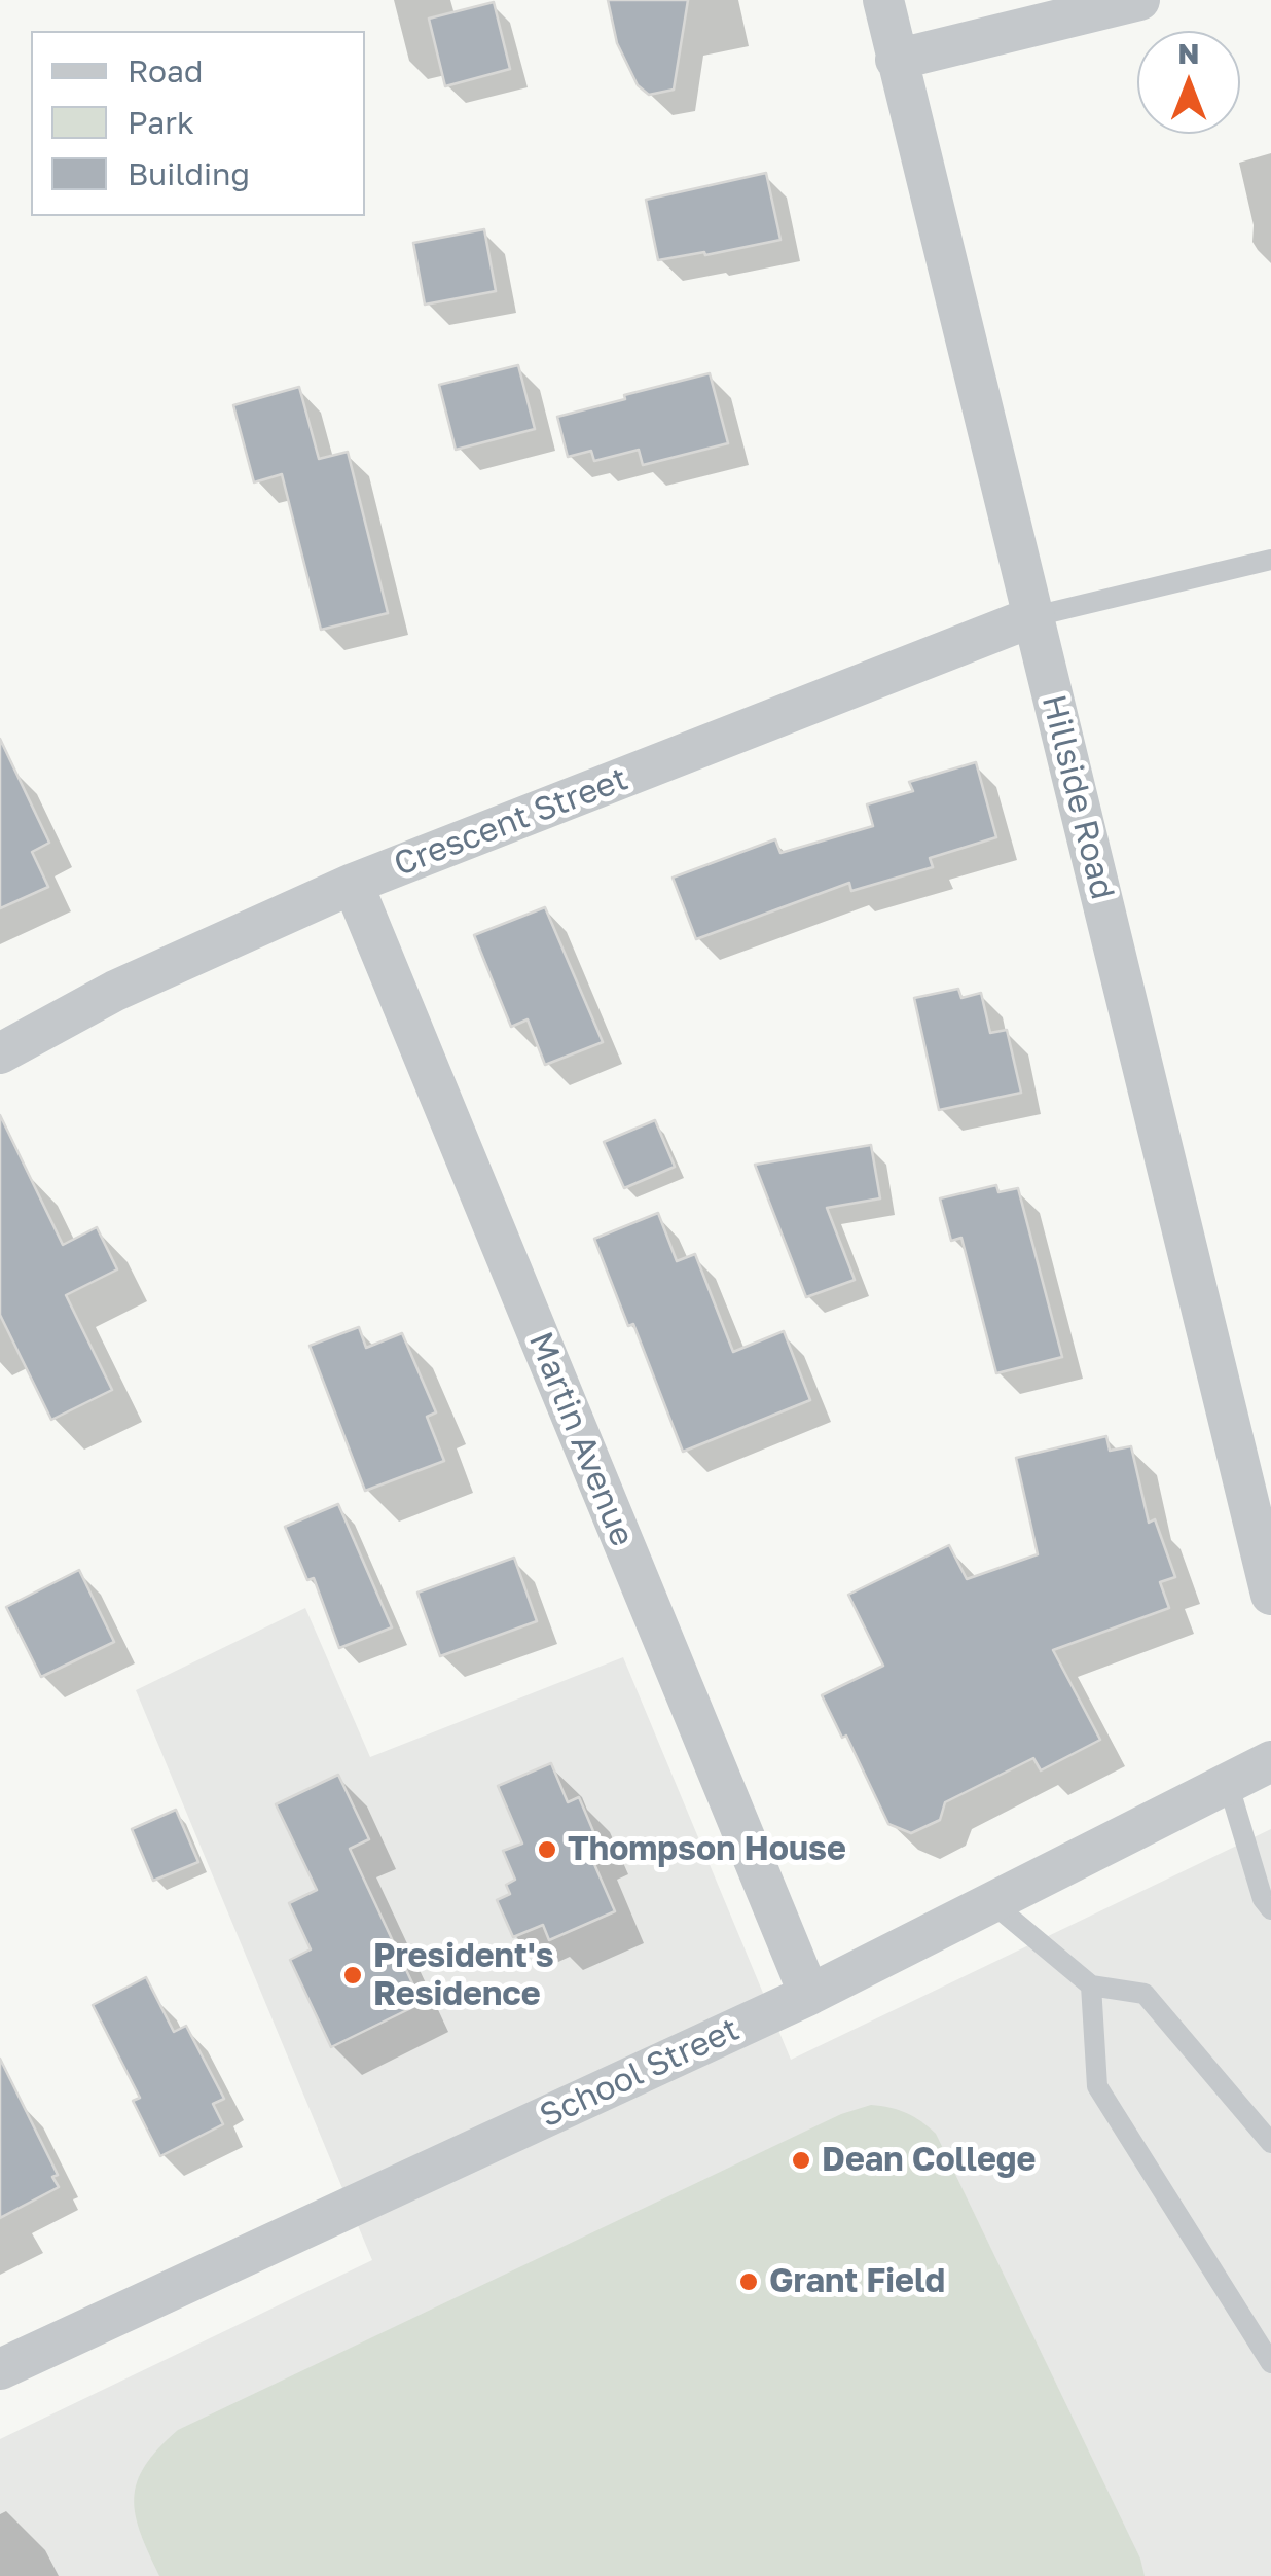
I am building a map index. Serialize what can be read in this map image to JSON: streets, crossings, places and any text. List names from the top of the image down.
{
  "streets": {
    "street": [
      "Hillside Road",
      "Crescent Street",
      "Martin Avenue",
      "School Street"
    ]
  },
  "crossings": [
    ["Hillside Road", "Crescent Street"],
    ["Crescent Street", "Martin Avenue"],
    ["Martin Avenue", "School Street"]
  ],
  "places": [
    "Thompson House",
    "President's Residence",
    "Dean College",
    "Grant Field"
  ],
  "legend": ["Road", "Park", "Building"],
  "north": "top"
}
